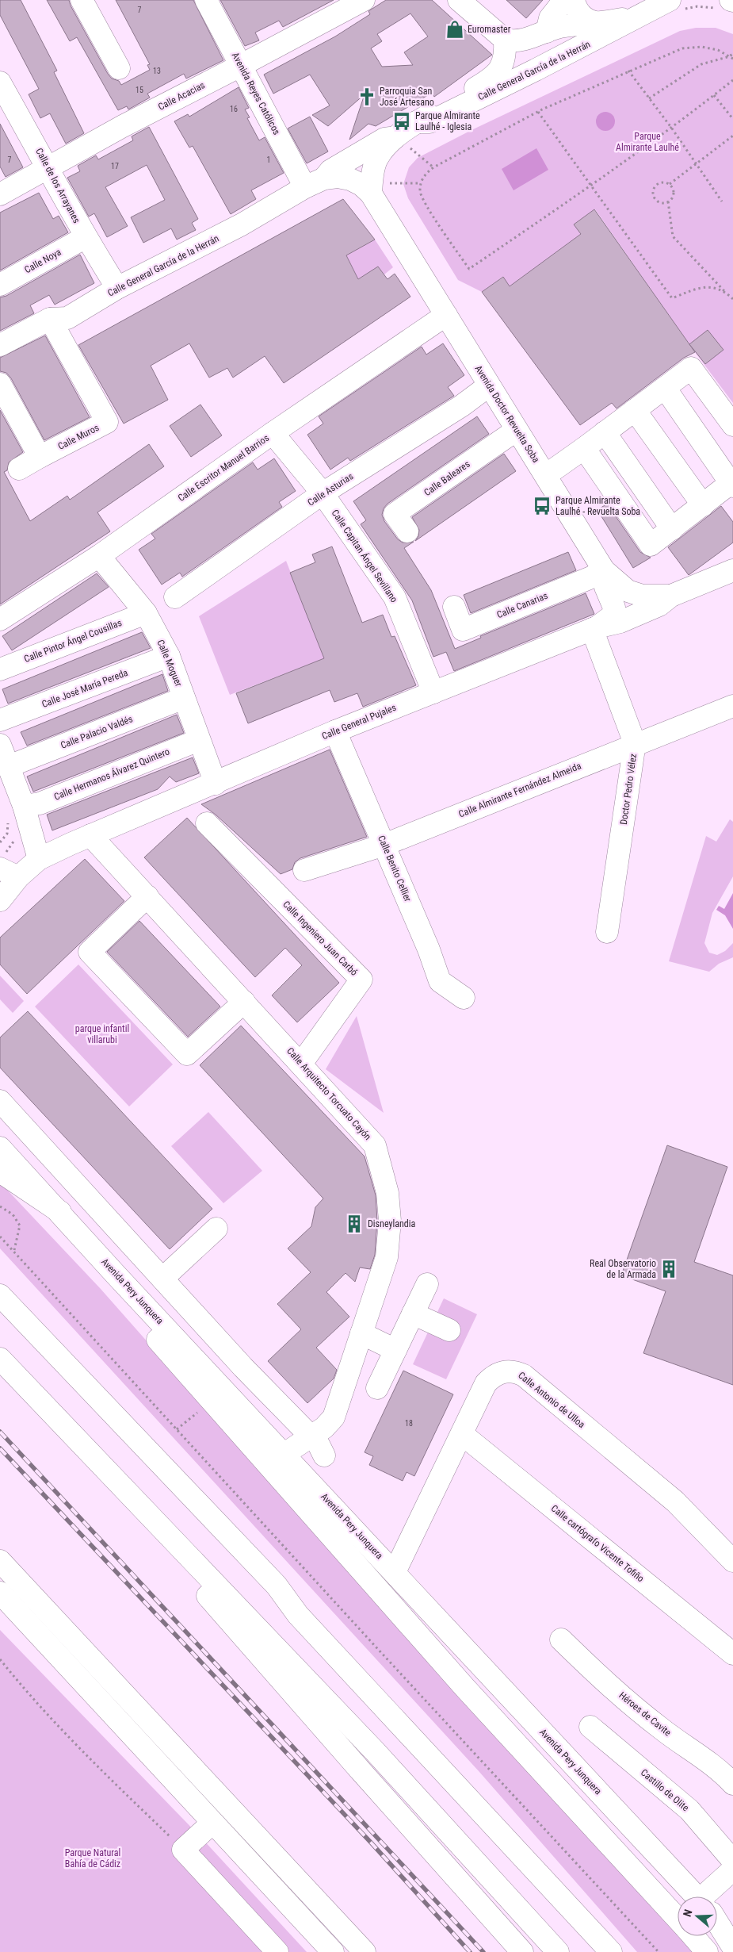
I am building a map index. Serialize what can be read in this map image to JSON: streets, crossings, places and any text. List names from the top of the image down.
{
  "streets": {
    "main road": [
      "Calle General García de la Herrán",
      "Avenida Reyes Católicos",
      "Calle Acacias",
      "Calle de los Arrayanes",
      "Calle Noya",
      "Avenida Doctor Revuelta Soba",
      "Calle Muros",
      "Calle Escritor Manuel Barrios",
      "Calle Baleares",
      "Calle Asturias",
      "Calle Capitan Ángel Sevillano",
      "Calle Canarias",
      "Calle Pintor Ángel Cousillas",
      "Calle Moguer",
      "Calle José María Pereda",
      "Calle General Pujales",
      "Calle Palacio Valdés",
      "Calle Hermanos Álvarez Quintero",
      "Doctor Pedro Vélez",
      "Calle Almirante Fernández Almeida",
      "Calle Benito Cellier",
      "Calle Ingeniero Juan Carbó",
      "Calle Arquitecto Torcuato Cayón",
      "Avenida Pery Junquera",
      "Calle Antonio de Ulloa",
      "Calle cartógrafo Vicente Tofiño",
      "Héroes de Cavite",
      "Castillo de Olite"
    ]
  },
  "crossings": [
    ["Calle General García de la Herrán", "Avenida Reyes Católicos"],
    ["Calle General García de la Herrán", "Calle de los Arrayanes"],
    ["Calle General García de la Herrán", "Avenida Doctor Revuelta Soba"],
    ["Calle General García de la Herrán", "Calle Muros"],
    ["Avenida Reyes Católicos", "Calle Acacias"],
    ["Calle Acacias", "Calle de los Arrayanes"],
    ["Calle de los Arrayanes", "Calle Noya"],
    ["Avenida Doctor Revuelta Soba", "Calle Escritor Manuel Barrios"],
    ["Avenida Doctor Revuelta Soba", "Calle Baleares"],
    ["Avenida Doctor Revuelta Soba", "Calle Asturias"],
    ["Avenida Doctor Revuelta Soba", "Calle Canarias"],
    ["Avenida Doctor Revuelta Soba", "Calle General Pujales"],
    ["Calle Escritor Manuel Barrios", "Calle Capitan Ángel Sevillano"],
    ["Calle Escritor Manuel Barrios", "Calle Moguer"],
    ["Calle Asturias", "Calle Capitan Ángel Sevillano"],
    ["Calle Capitan Ángel Sevillano", "Calle General Pujales"],
    ["Calle Pintor Ángel Cousillas", "Calle Moguer"],
    ["Calle Moguer", "Calle José María Pereda"],
    ["Calle Moguer", "Calle General Pujales"],
    ["Calle Moguer", "Calle Palacio Valdés"],
    ["Calle Moguer", "Calle Hermanos Álvarez Quintero"],
    ["Calle General Pujales", "Doctor Pedro Vélez"],
    ["Calle General Pujales", "Calle Benito Cellier"],
    ["Calle General Pujales", "Calle Arquitecto Torcuato Cayón"],
    ["Doctor Pedro Vélez", "Calle Almirante Fernández Almeida"],
    ["Calle Almirante Fernández Almeida", "Calle Benito Cellier"],
    ["Calle Ingeniero Juan Carbó", "Calle Arquitecto Torcuato Cayón"],
    ["Calle Arquitecto Torcuato Cayón", "Avenida Pery Junquera"],
    ["Avenida Pery Junquera", "Calle Antonio de Ulloa"],
    ["Calle Antonio de Ulloa", "Calle cartógrafo Vicente Tofiño"]
  ],
  "parks": ["Parque Almirante Laulhé", "parque infantil villarubi", "Parque Natural Bahía de Cádiz"],
  "places": {
    "shop": ["Euromaster"],
    "church": ["Parroquia San José Artesano"],
    "bus stop": ["Parque Almirante Laulhé - Iglesia", "Parque Almirante Laulhé - Revuelta Soba"],
    "building": ["Disneylandia", "Real Observatorio de la Armada"]
  },
  "house_numbers": [
    "7",
    "13",
    "15",
    "16",
    "7",
    "1",
    "17",
    "18"
  ],
  "north": "left"
}
